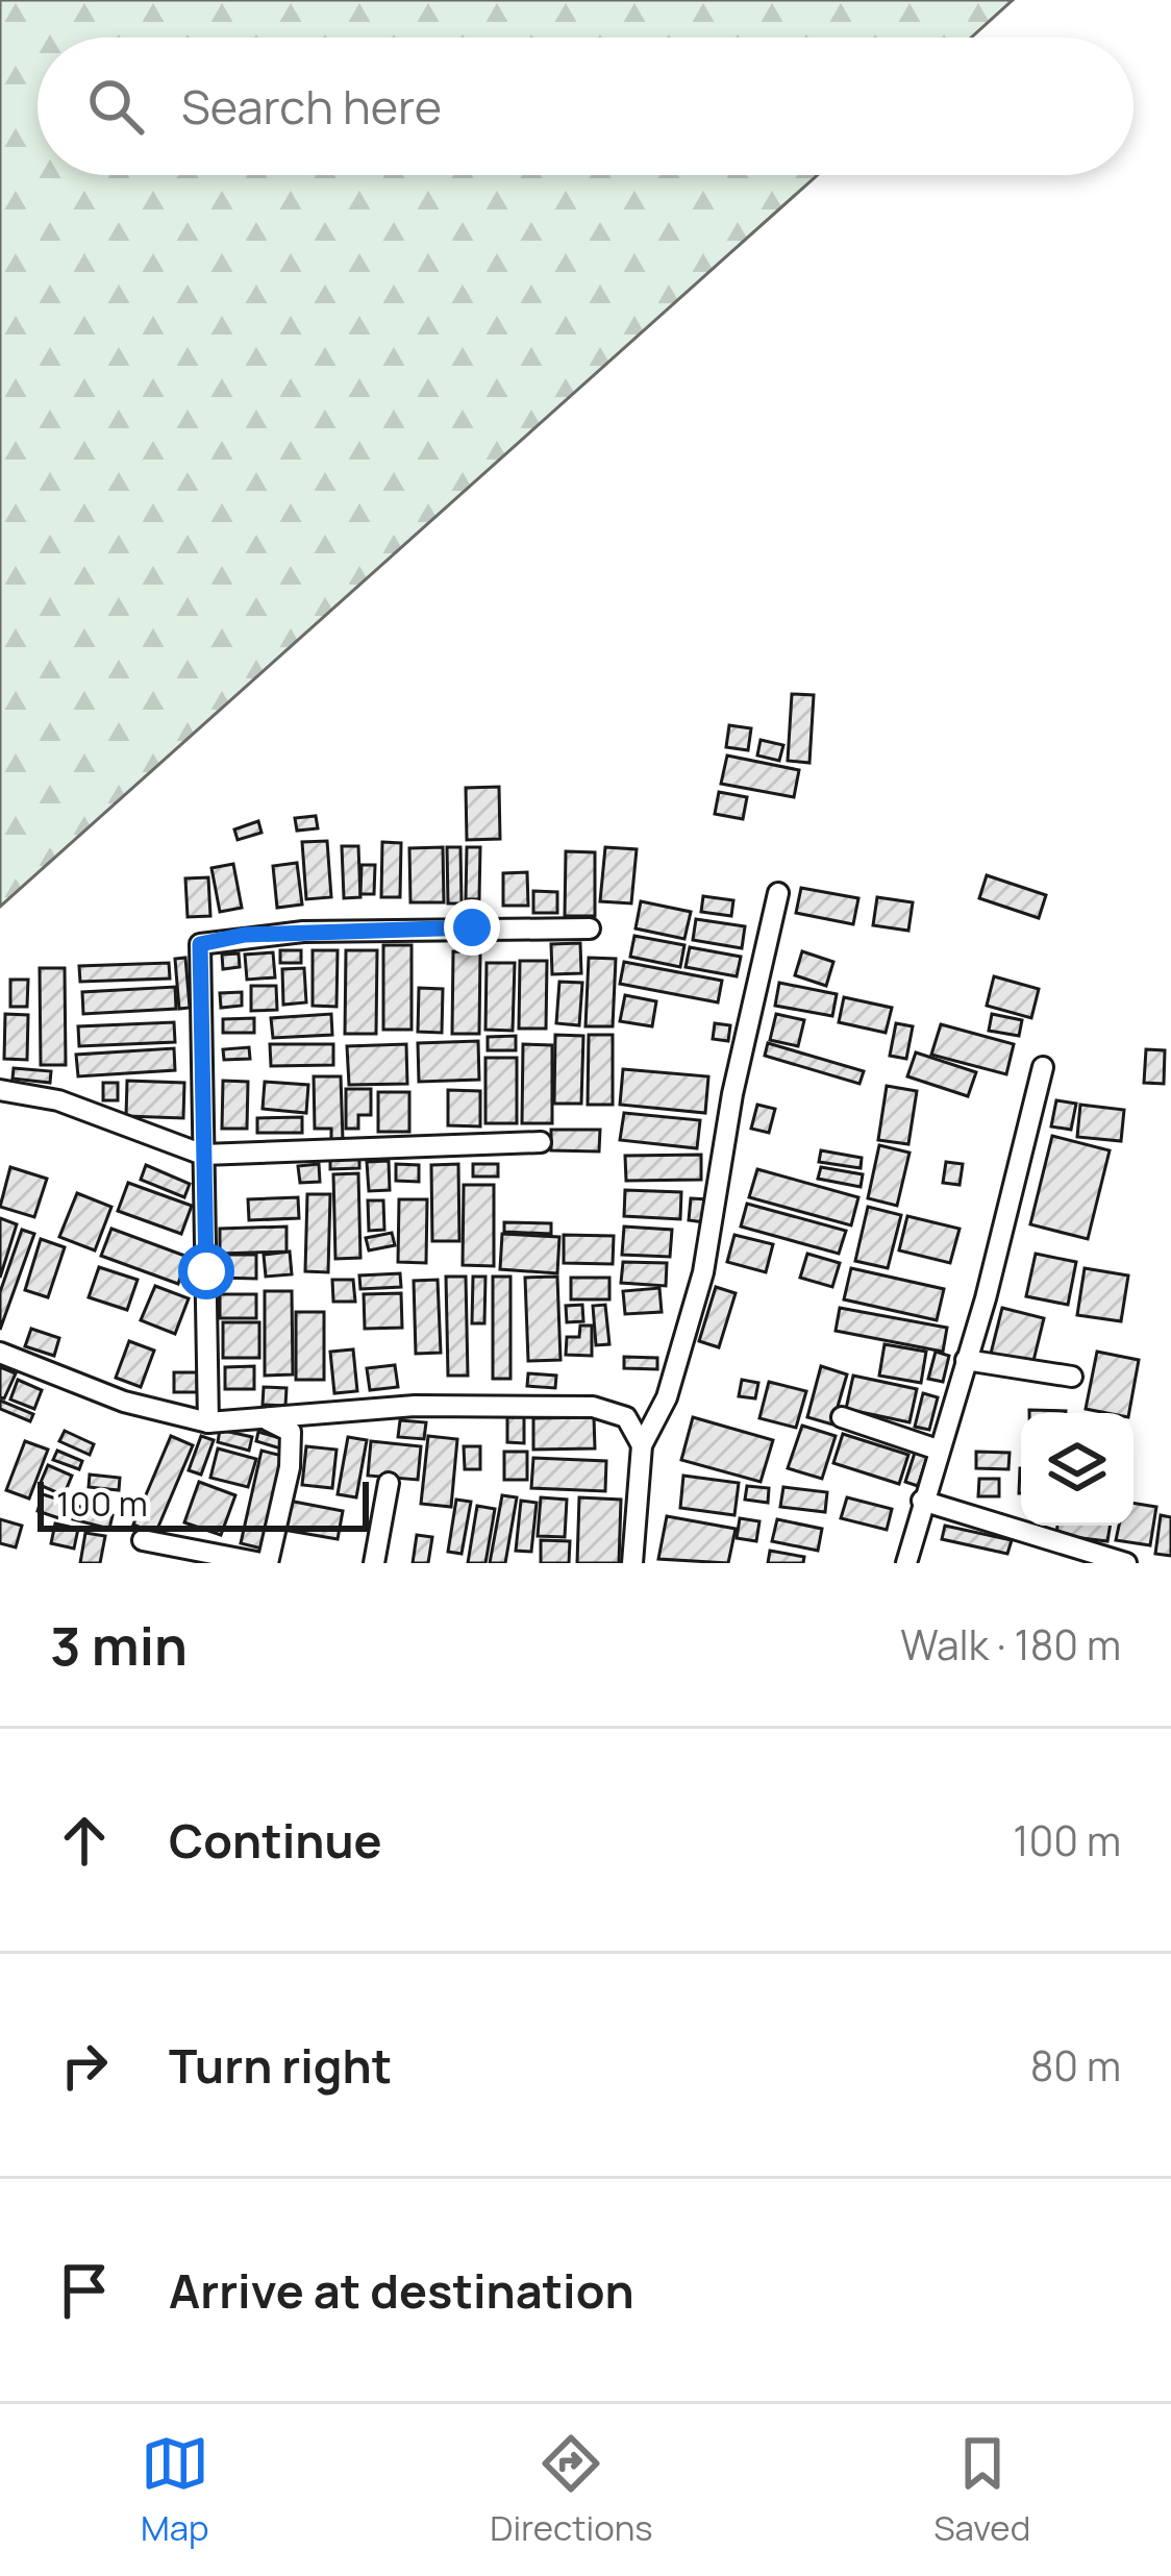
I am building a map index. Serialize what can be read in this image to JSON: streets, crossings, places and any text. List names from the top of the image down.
{
  "scale_bar": "100 m",
  "page": {
    "search": "Search here",
    "scale": "100 m",
    "heading": ["3 min", "Walk · 180 m"],
    "list": [
      ["Continue", "100 m"],
      ["Turn right", "80 m"],
      "Arrive at destination"
    ],
    "nav": ["Map", "Directions", "Saved"]
  }
}
